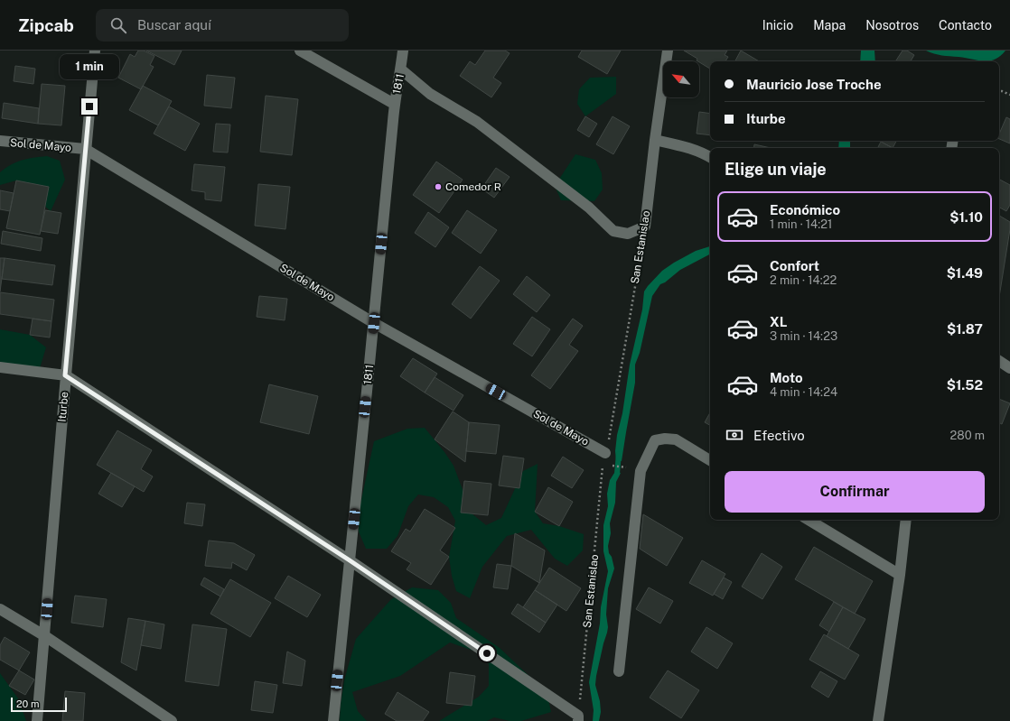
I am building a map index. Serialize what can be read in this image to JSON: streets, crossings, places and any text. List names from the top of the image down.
{
  "streets": {
    "street": [
      "1811",
      "Sol de Mayo",
      "San Estanislao",
      "Iturbe"
    ]
  },
  "crossings": [
    ["1811", "Sol de Mayo"],
    ["Sol de Mayo", "San Estanislao"],
    ["Sol de Mayo", "Iturbe"]
  ],
  "places": ["Comedor R"],
  "scale_bar": "20 m",
  "north": "top left",
  "page": {
    "header": "Zipcab",
    "search": "Buscar aquí",
    "nav": [
      "Inicio",
      "Mapa",
      "Nosotros",
      "Contacto"
    ],
    "bubble": "1 min",
    "banner": ["Mauricio Jose Troche", "Iturbe"],
    "heading": "Elige un viaje",
    "list": [
      {
        "name": "Económico",
        "note": "1 min · 14:21",
        "value": "$1.10"
      },
      {
        "name": "Confort",
        "note": "2 min · 14:22",
        "value": "$1.49"
      },
      {
        "name": "XL",
        "note": "3 min · 14:23",
        "value": "$1.87"
      },
      {
        "name": "Moto",
        "note": "4 min · 14:24",
        "value": "$1.52"
      }
    ],
    "pay": ["Efectivo", "280 m"],
    "buttons": "Confirmar",
    "scale": "20 m"
  }
}
